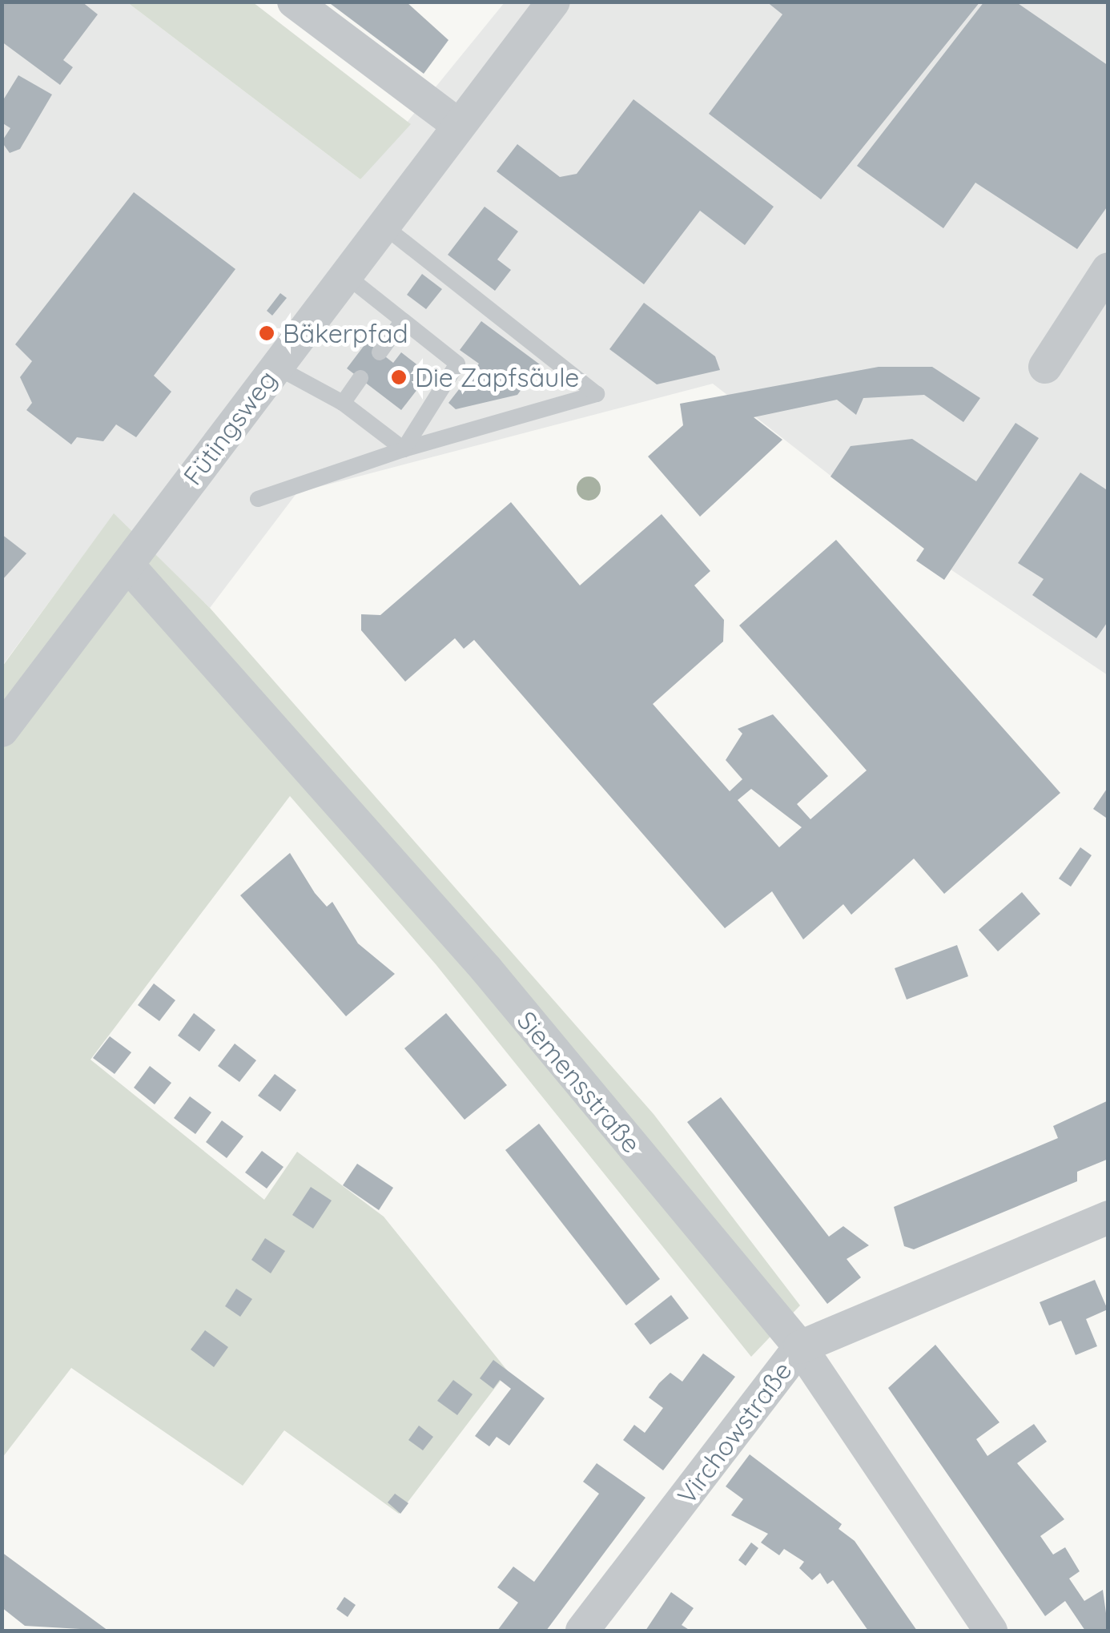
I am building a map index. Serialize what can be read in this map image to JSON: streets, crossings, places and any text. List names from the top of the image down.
{
  "streets": {
    "street": ["Fütingsweg", "Siemensstraße", "Virchowstraße"]
  },
  "crossings": [
    ["Fütingsweg", "Siemensstraße"],
    ["Siemensstraße", "Virchowstraße"]
  ],
  "places": ["Bäkerpfad", "Die Zapfsäule"]
}
